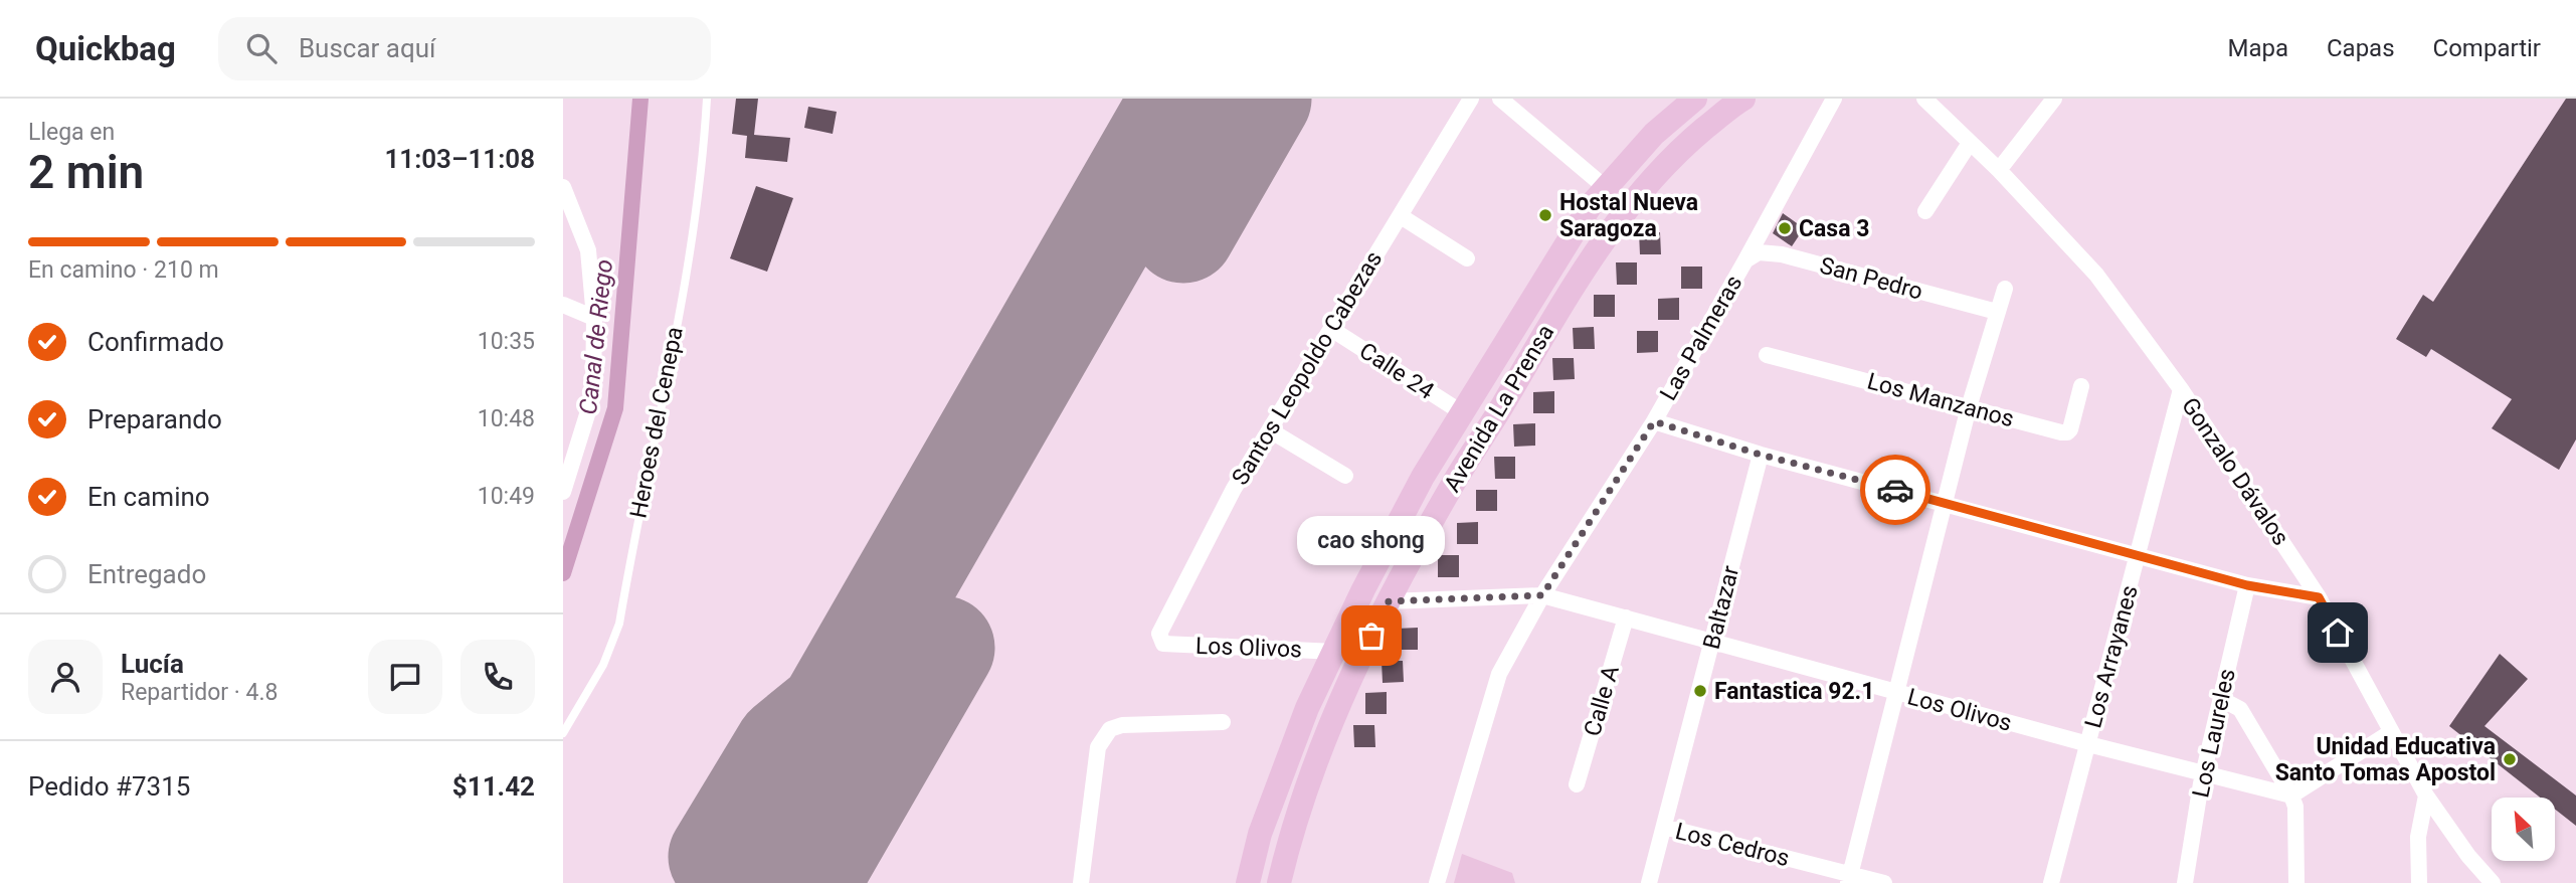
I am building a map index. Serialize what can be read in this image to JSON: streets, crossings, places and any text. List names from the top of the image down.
{
  "streets": {
    "main road": ["Avenida La Prensa"],
    "street": [
      "San Pedro",
      "Las Palmeras",
      "Santos Leopoldo Cabezas",
      "Calle 24",
      "Los Manzanos",
      "Gonzalo Dávalos",
      "Baltazar",
      "Los Olivos",
      "Los Arrayanes",
      "Calle A",
      "Los Laureles",
      "Los Cedros"
    ],
    "lane": ["Heroes del Cenepa"]
  },
  "crossings": [
    ["San Pedro", "Las Palmeras"],
    ["Las Palmeras", "Los Olivos"],
    ["Santos Leopoldo Cabezas", "Calle 24"],
    ["Santos Leopoldo Cabezas", "Los Olivos"],
    ["Calle 24", "Avenida La Prensa"],
    ["Avenida La Prensa", "Los Olivos"],
    ["Gonzalo Dávalos", "Los Arrayanes"],
    ["Baltazar", "Los Olivos"],
    ["Baltazar", "Los Cedros"],
    ["Los Olivos", "Los Arrayanes"],
    ["Los Olivos", "Calle A"],
    ["Los Olivos", "Los Laureles"]
  ],
  "water": ["Canal de Riego"],
  "places": [
    "Hostal Nueva Saragoza",
    "Casa 3",
    "cao shong",
    "Fantastica 92.1",
    "Unidad Educativa Santo Tomas Apostol"
  ],
  "north": "top left",
  "page": {
    "header": "Quickbag",
    "search": "Buscar aquí",
    "nav": ["Mapa", "Capas", "Compartir"],
    "heading": ["2 min", "Llega en", "11:03–11:08"],
    "panel": [
      "Lucía",
      "Repartidor · 4.8",
      "Pedido #7315",
      "$11.42"
    ],
    "bar": "En camino · 210 m",
    "list": [
      ["Confirmado", "10:35"],
      ["Preparando", "10:48"],
      ["En camino", "10:49"],
      "Entregado"
    ],
    "bubble": "cao shong"
  }
}
